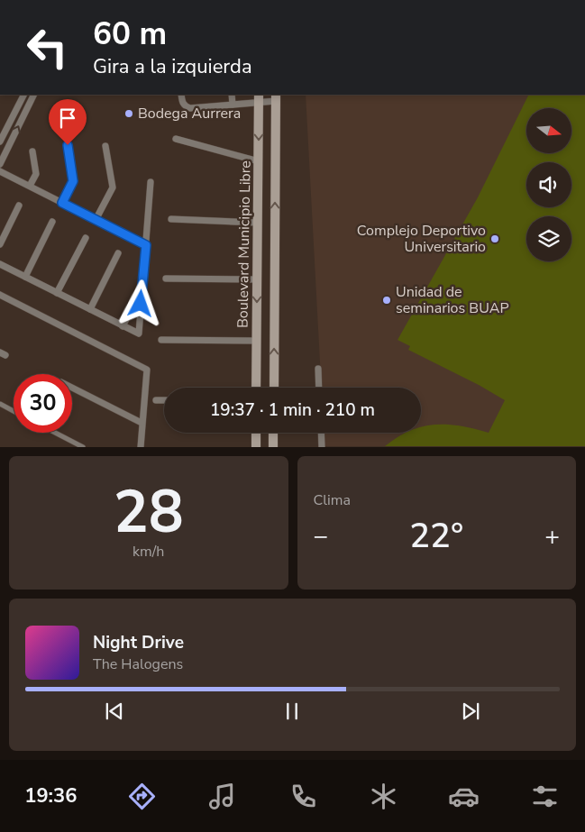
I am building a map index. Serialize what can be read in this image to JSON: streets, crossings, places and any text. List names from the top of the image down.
{
  "streets": {
    "main road": ["Boulevard Municipio Libre"]
  },
  "places": ["Bodega Aurrera", "Complejo Deportivo Universitario", "Unidad de seminarios BUAP"],
  "north": "right",
  "page": {
    "turn": ["60 m", "Gira a la izquierda"],
    "limit": "30",
    "trip": "19:37 · 1 min · 210 m",
    "tile": [
      ["28", "km/h"],
      "Clima"
    ],
    "heat": ["−", "22°", "+"],
    "song": ["Night Drive", "The Halogens"],
    "tabs": "19:36"
  }
}
